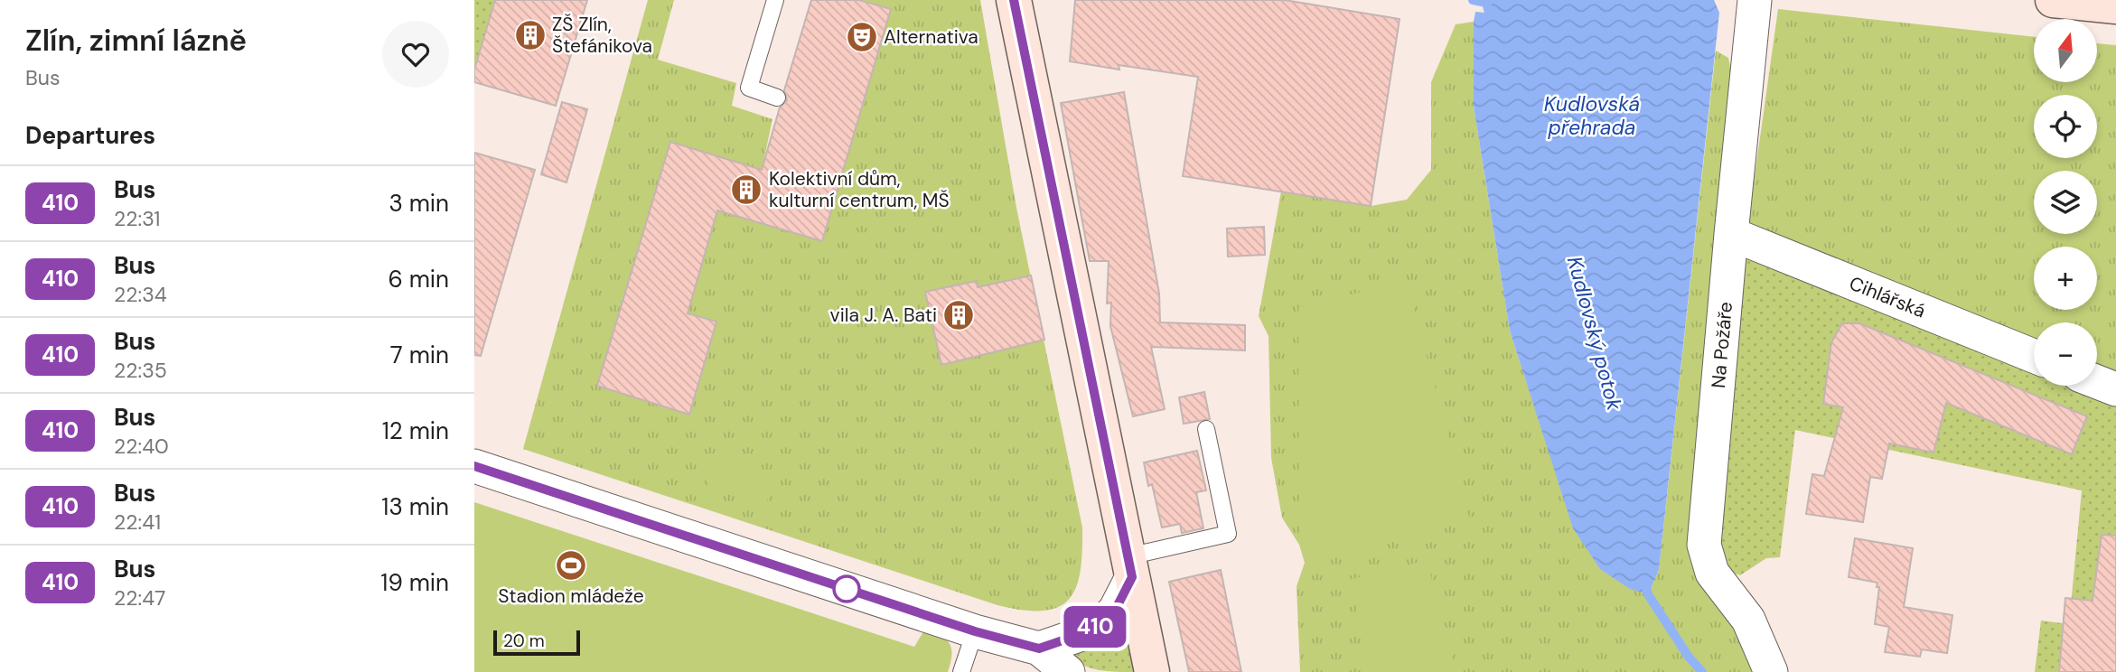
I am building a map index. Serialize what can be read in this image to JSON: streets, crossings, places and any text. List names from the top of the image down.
{
  "streets": {
    "street": ["Cihlářská", "Na Požáře"]
  },
  "crossings": [
    ["Cihlářská", "Na Požáře"]
  ],
  "water": ["Kudlovská přehrada", "Kudlovský potok"],
  "places": {
    "building": ["ZŠ Zlín, Štefánikova", "Kolektivní dům, kulturní centrum, MŠ", "vila J. A. Bati"],
    "theatre": ["Alternativa"],
    "sports": ["Stadion mládeže"]
  },
  "lines": ["bus line 410"],
  "scale_bar": "20 m",
  "north": "top",
  "page": {
    "heading": [
      ["Zlín, zimní lázně", "Bus"],
      "Departures"
    ],
    "on_map": "410",
    "map_buttons": ["+", "−"],
    "list": [
      {
        "mark": "410",
        "name": "Bus",
        "note": "22:31",
        "value": "3 min"
      },
      {
        "mark": "410",
        "name": "Bus",
        "note": "22:34",
        "value": "6 min"
      },
      {
        "mark": "410",
        "name": "Bus",
        "note": "22:35",
        "value": "7 min"
      },
      {
        "mark": "410",
        "name": "Bus",
        "note": "22:40",
        "value": "12 min"
      },
      {
        "mark": "410",
        "name": "Bus",
        "note": "22:41",
        "value": "13 min"
      },
      {
        "mark": "410",
        "name": "Bus",
        "note": "22:47",
        "value": "19 min"
      }
    ],
    "scale": "20 m"
  }
}
